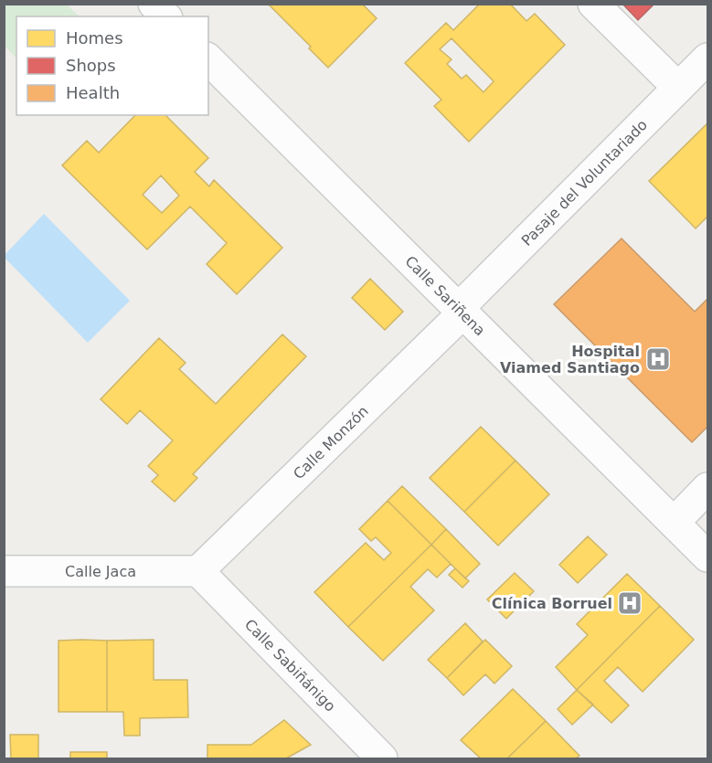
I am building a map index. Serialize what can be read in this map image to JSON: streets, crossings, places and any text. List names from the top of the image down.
{
  "streets": {
    "street": [
      "Pasaje del Voluntariado",
      "Calle Sariñena",
      "Calle Monzón",
      "Calle Jaca",
      "Calle Sabiñánigo"
    ]
  },
  "crossings": [
    ["Pasaje del Voluntariado", "Calle Sariñena"],
    ["Pasaje del Voluntariado", "Calle Monzón"],
    ["Calle Sariñena", "Calle Monzón"],
    ["Calle Monzón", "Calle Jaca"],
    ["Calle Monzón", "Calle Sabiñánigo"],
    ["Calle Jaca", "Calle Sabiñánigo"]
  ],
  "places": {
    "hospital": ["Hospital Viamed Santiago", "Clínica Borruel"]
  },
  "legend": ["Homes", "Shops", "Health"]
}
